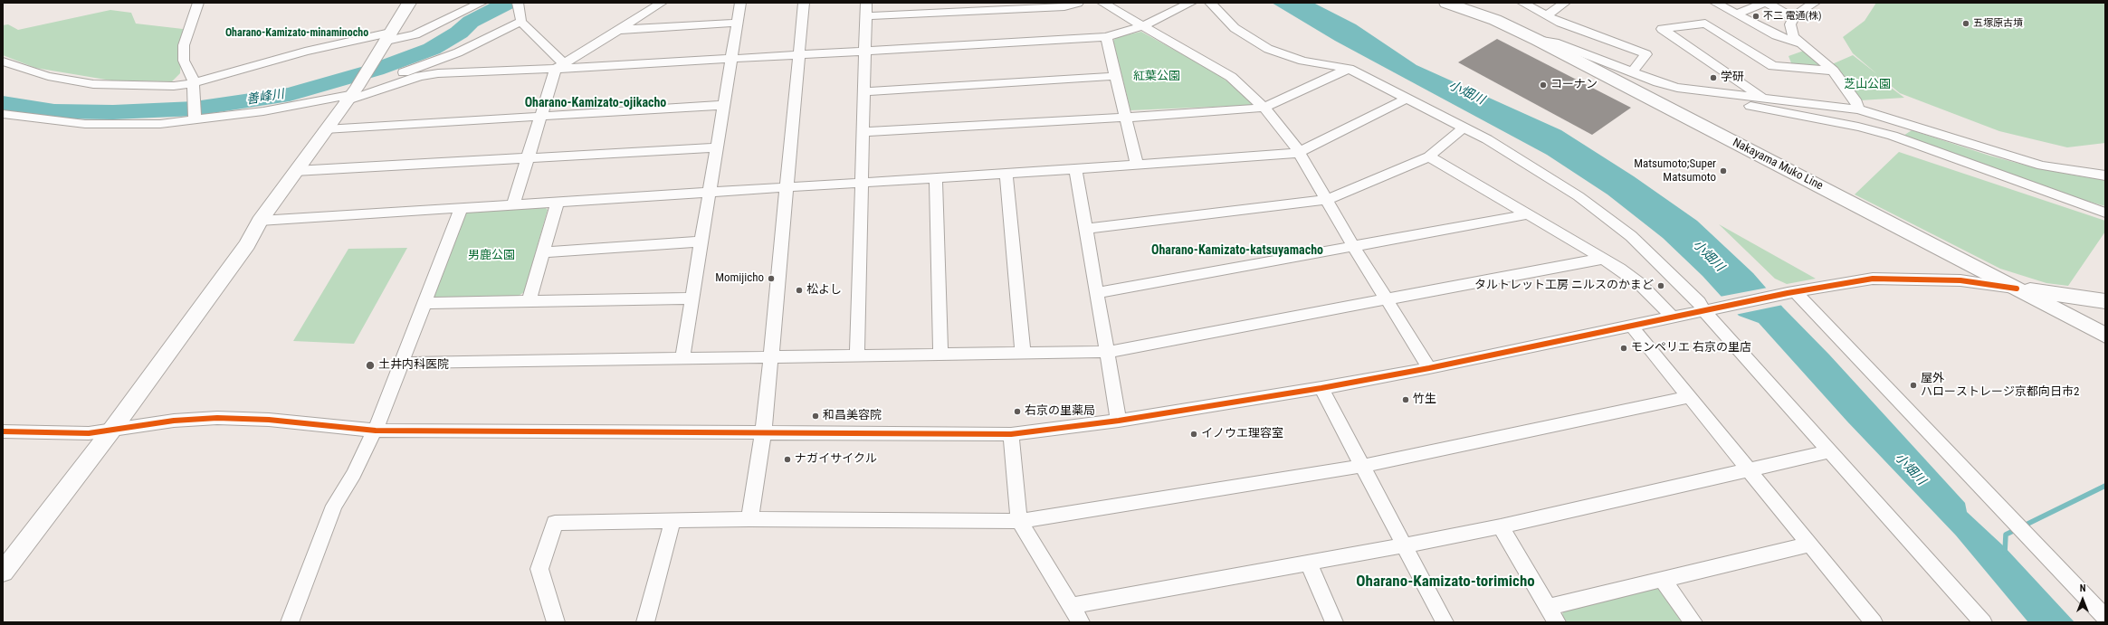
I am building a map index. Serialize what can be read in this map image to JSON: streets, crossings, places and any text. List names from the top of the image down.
{
  "streets": {
    "main road": ["Nakayama Muko Line"]
  },
  "districts": [
    "Oharano-Kamizato-minaminocho",
    "Oharano-Kamizato-ojikacho",
    "Oharano-Kamizato-katsuyamacho",
    "Oharano-Kamizato-torimicho"
  ],
  "water": ["小畑川", "善峰川"],
  "parks": ["紅葉公園", "芝山公園", "男鹿公園"],
  "places": [
    "不二 電通(株)",
    "五塚原古墳",
    "学研",
    "コーナン",
    "Matsumoto;Super Matsumoto",
    "Momijicho",
    "タルトレット工房 ニルスのかまど",
    "松よし",
    "モンペリエ 右京の里店",
    "土井内科医院",
    "屋外 ハローストレージ京都向日市2",
    "竹生",
    "右京の里薬局",
    "和昌美容院",
    "イノウエ理容室",
    "ナガイサイクル"
  ],
  "north": "top"
}
